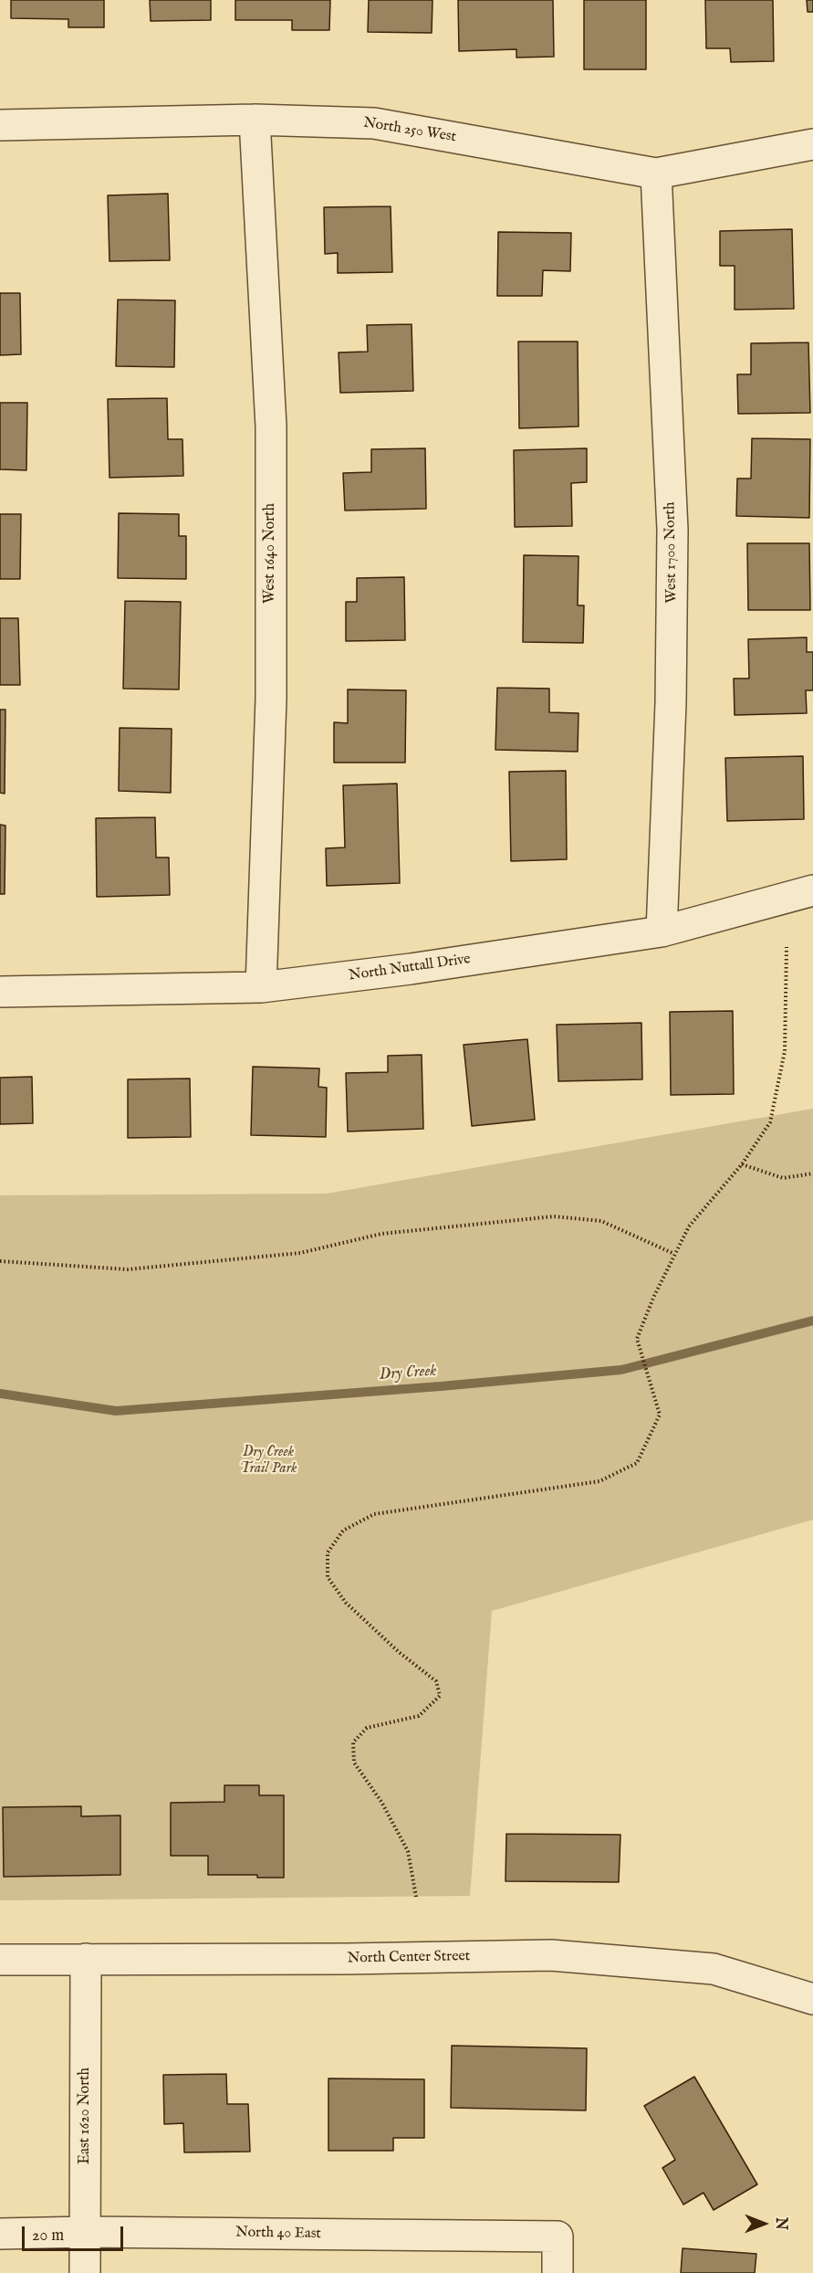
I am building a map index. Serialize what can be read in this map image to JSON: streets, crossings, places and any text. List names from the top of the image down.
{
  "streets": {
    "street": [
      "North 250 West",
      "West 1700 North",
      "West 1640 North",
      "North Nuttall Drive",
      "North Center Street",
      "East 1620 North",
      "North 40 East"
    ]
  },
  "crossings": [
    ["North 250 West", "West 1700 North"],
    ["North 250 West", "West 1640 North"],
    ["West 1700 North", "North Nuttall Drive"],
    ["West 1640 North", "North Nuttall Drive"],
    ["North Center Street", "East 1620 North"],
    ["East 1620 North", "North 40 East"]
  ],
  "water": ["Dry Creek"],
  "parks": ["Dry Creek Trail Park"],
  "scale_bar": "20 m",
  "north": "right"
}
